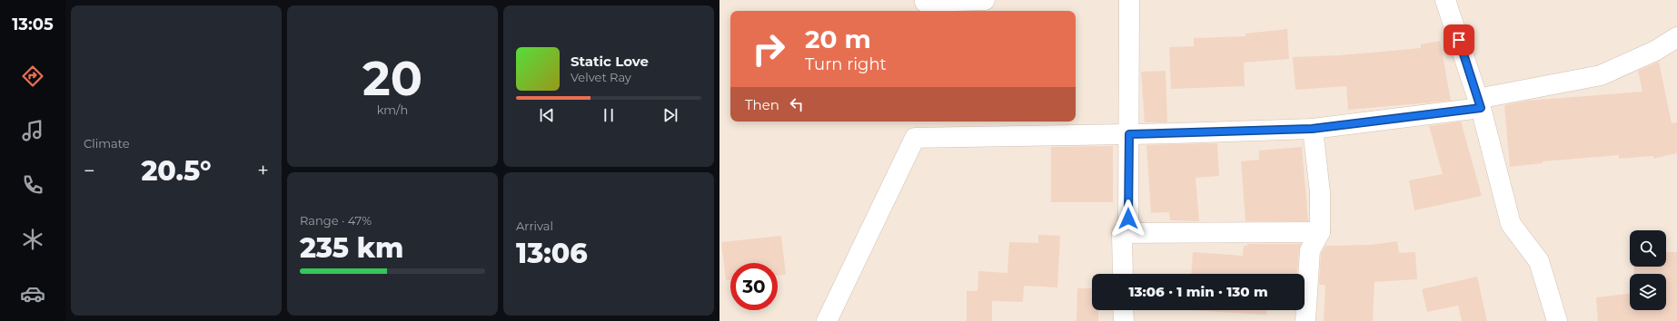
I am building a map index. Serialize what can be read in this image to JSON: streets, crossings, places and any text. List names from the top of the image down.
{
  "page": {
    "tabs": "13:05",
    "tile": [
      "Climate",
      ["20", "km/h"],
      ["Range · 47%", "235 km"],
      ["Arrival", "13:06"]
    ],
    "turn": ["20 m", "Turn right"],
    "song": ["Static Love", "Velvet Ray"],
    "then": "Then",
    "heat": ["−", "20.5°", "+"],
    "limit": "30",
    "trip": "13:06 · 1 min · 130 m"
  }
}
